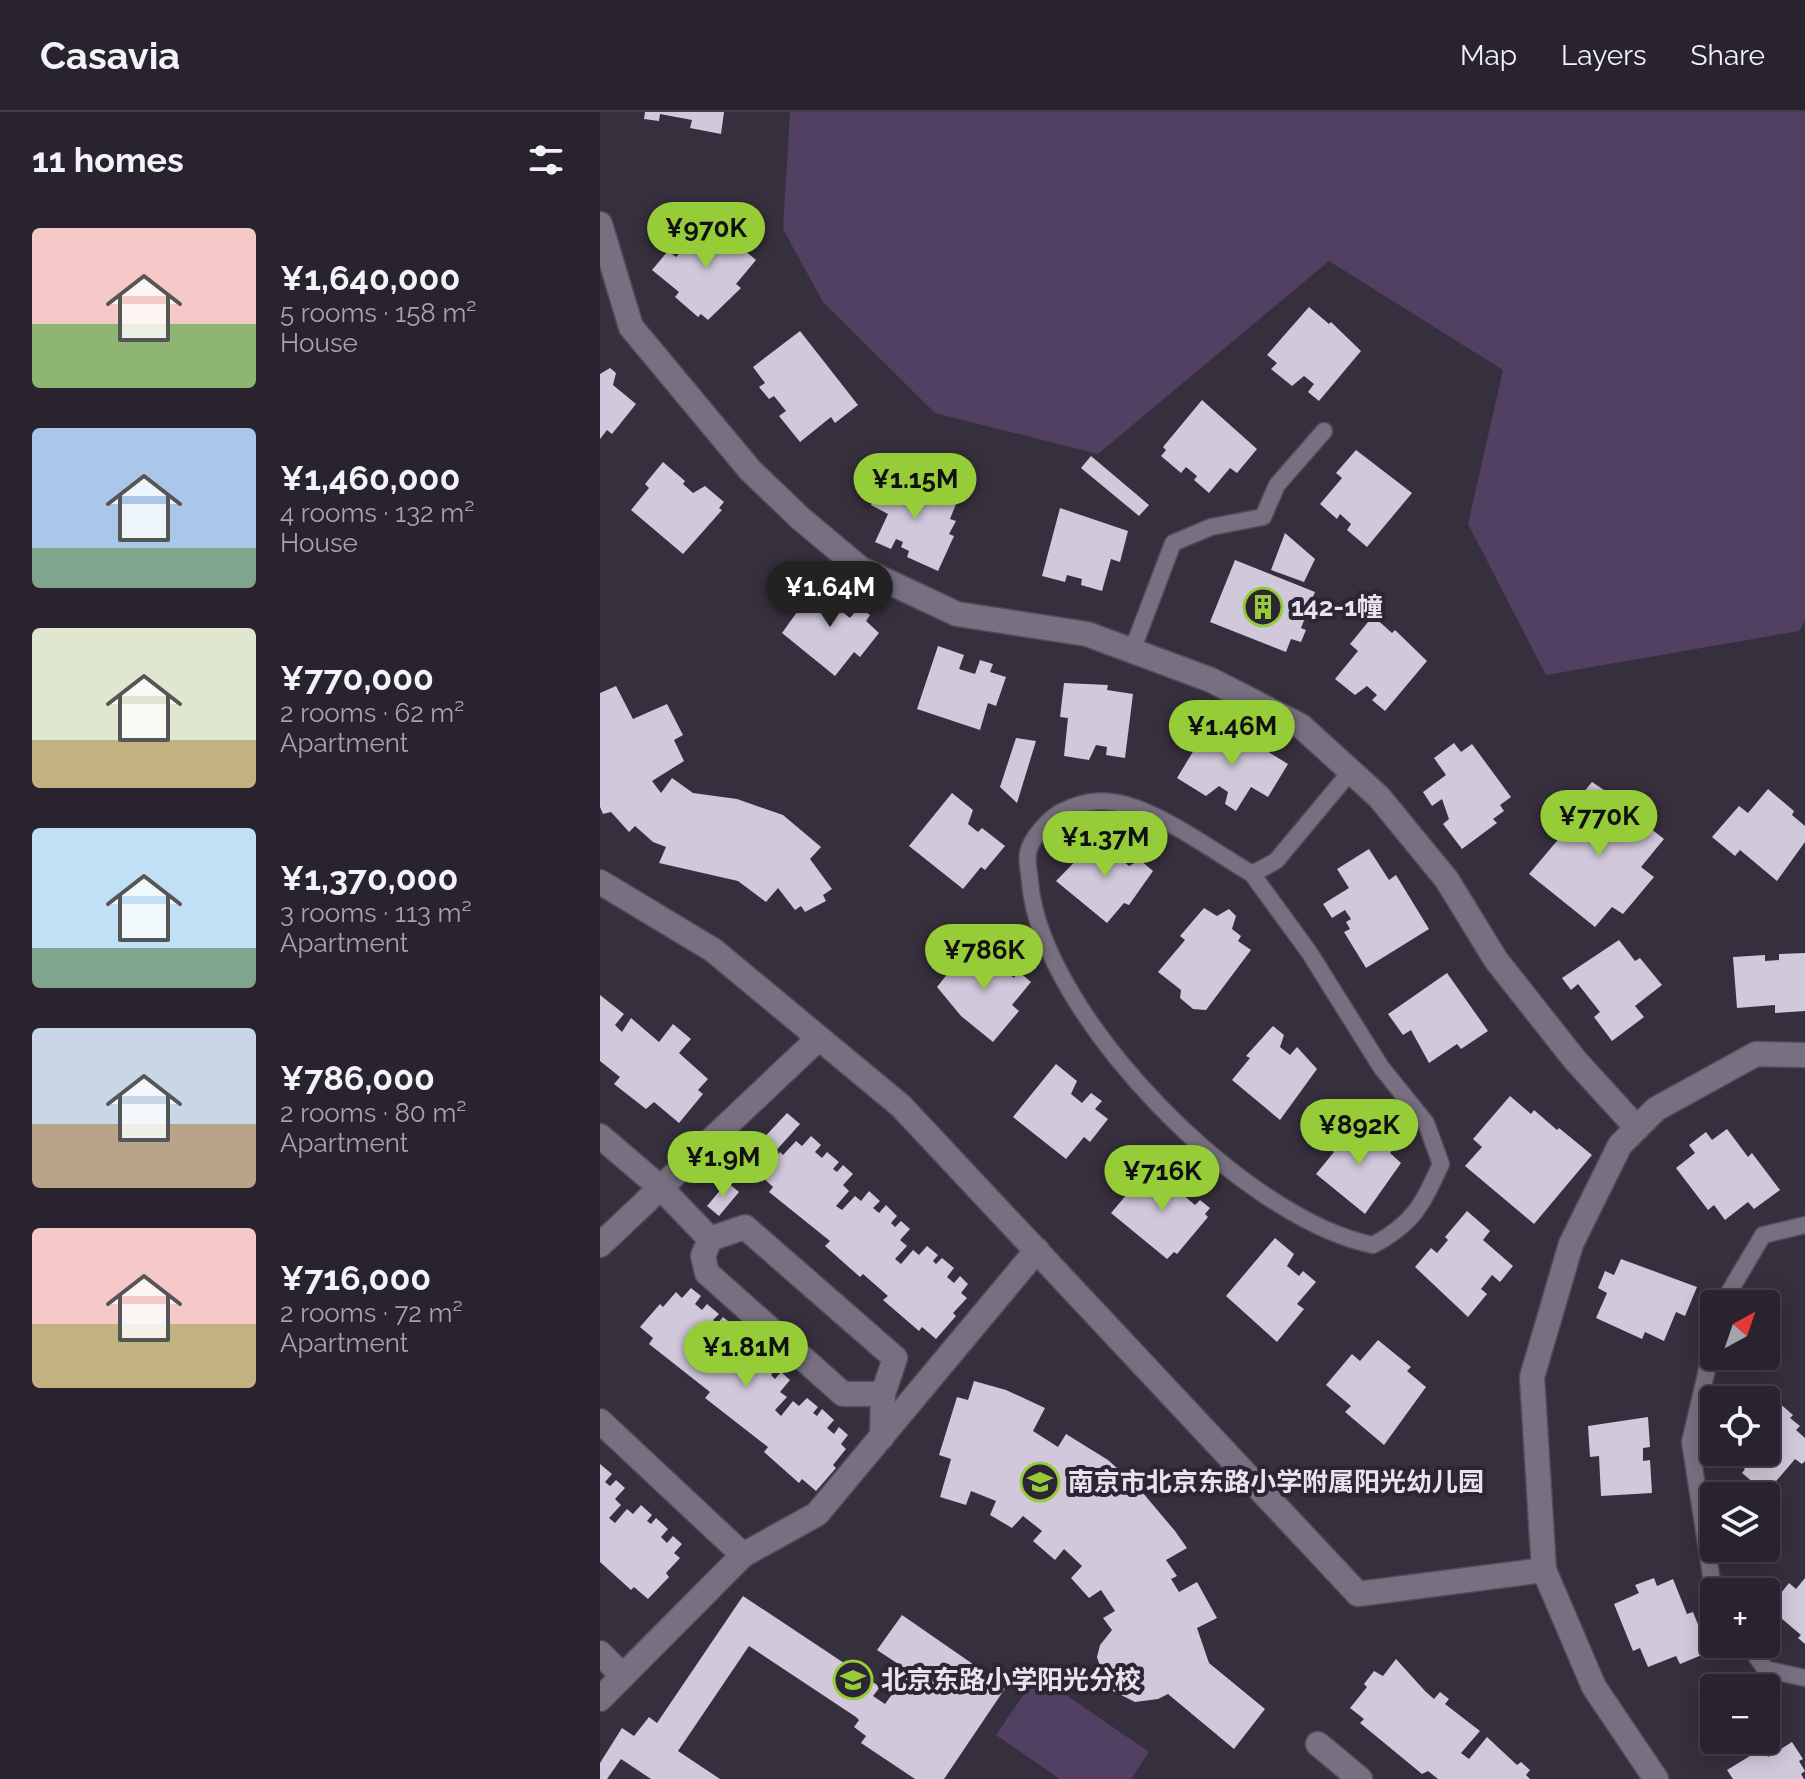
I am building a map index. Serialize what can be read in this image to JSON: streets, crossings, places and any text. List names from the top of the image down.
{
  "places": {
    "building": ["142-1幢"],
    "school or university": ["南京市北京东路小学附属阳光幼儿园", "北京东路小学阳光分校"]
  },
  "north": "top right",
  "page": {
    "header": "Casavia",
    "nav": ["Map", "Layers", "Share"],
    "heading": "11 homes",
    "price": [
      "¥970K",
      "¥1.15M",
      "¥1.64M",
      "¥1.46M",
      "¥770K",
      "¥1.37M",
      "¥786K",
      "¥892K",
      "¥1.9M",
      "¥716K",
      "¥1.81M"
    ],
    "list": [
      {
        "name": "¥1,640,000",
        "note": "5 rooms · 158 m² · House"
      },
      {
        "name": "¥1,460,000",
        "note": "4 rooms · 132 m² · House"
      },
      {
        "name": "¥770,000",
        "note": "2 rooms · 62 m² · Apartment"
      },
      {
        "name": "¥1,370,000",
        "note": "3 rooms · 113 m² · Apartment"
      },
      {
        "name": "¥786,000",
        "note": "2 rooms · 80 m² · Apartment"
      },
      {
        "name": "¥716,000",
        "note": "2 rooms · 72 m² · Apartment"
      }
    ],
    "map_buttons": ["+", "−"]
  }
}
